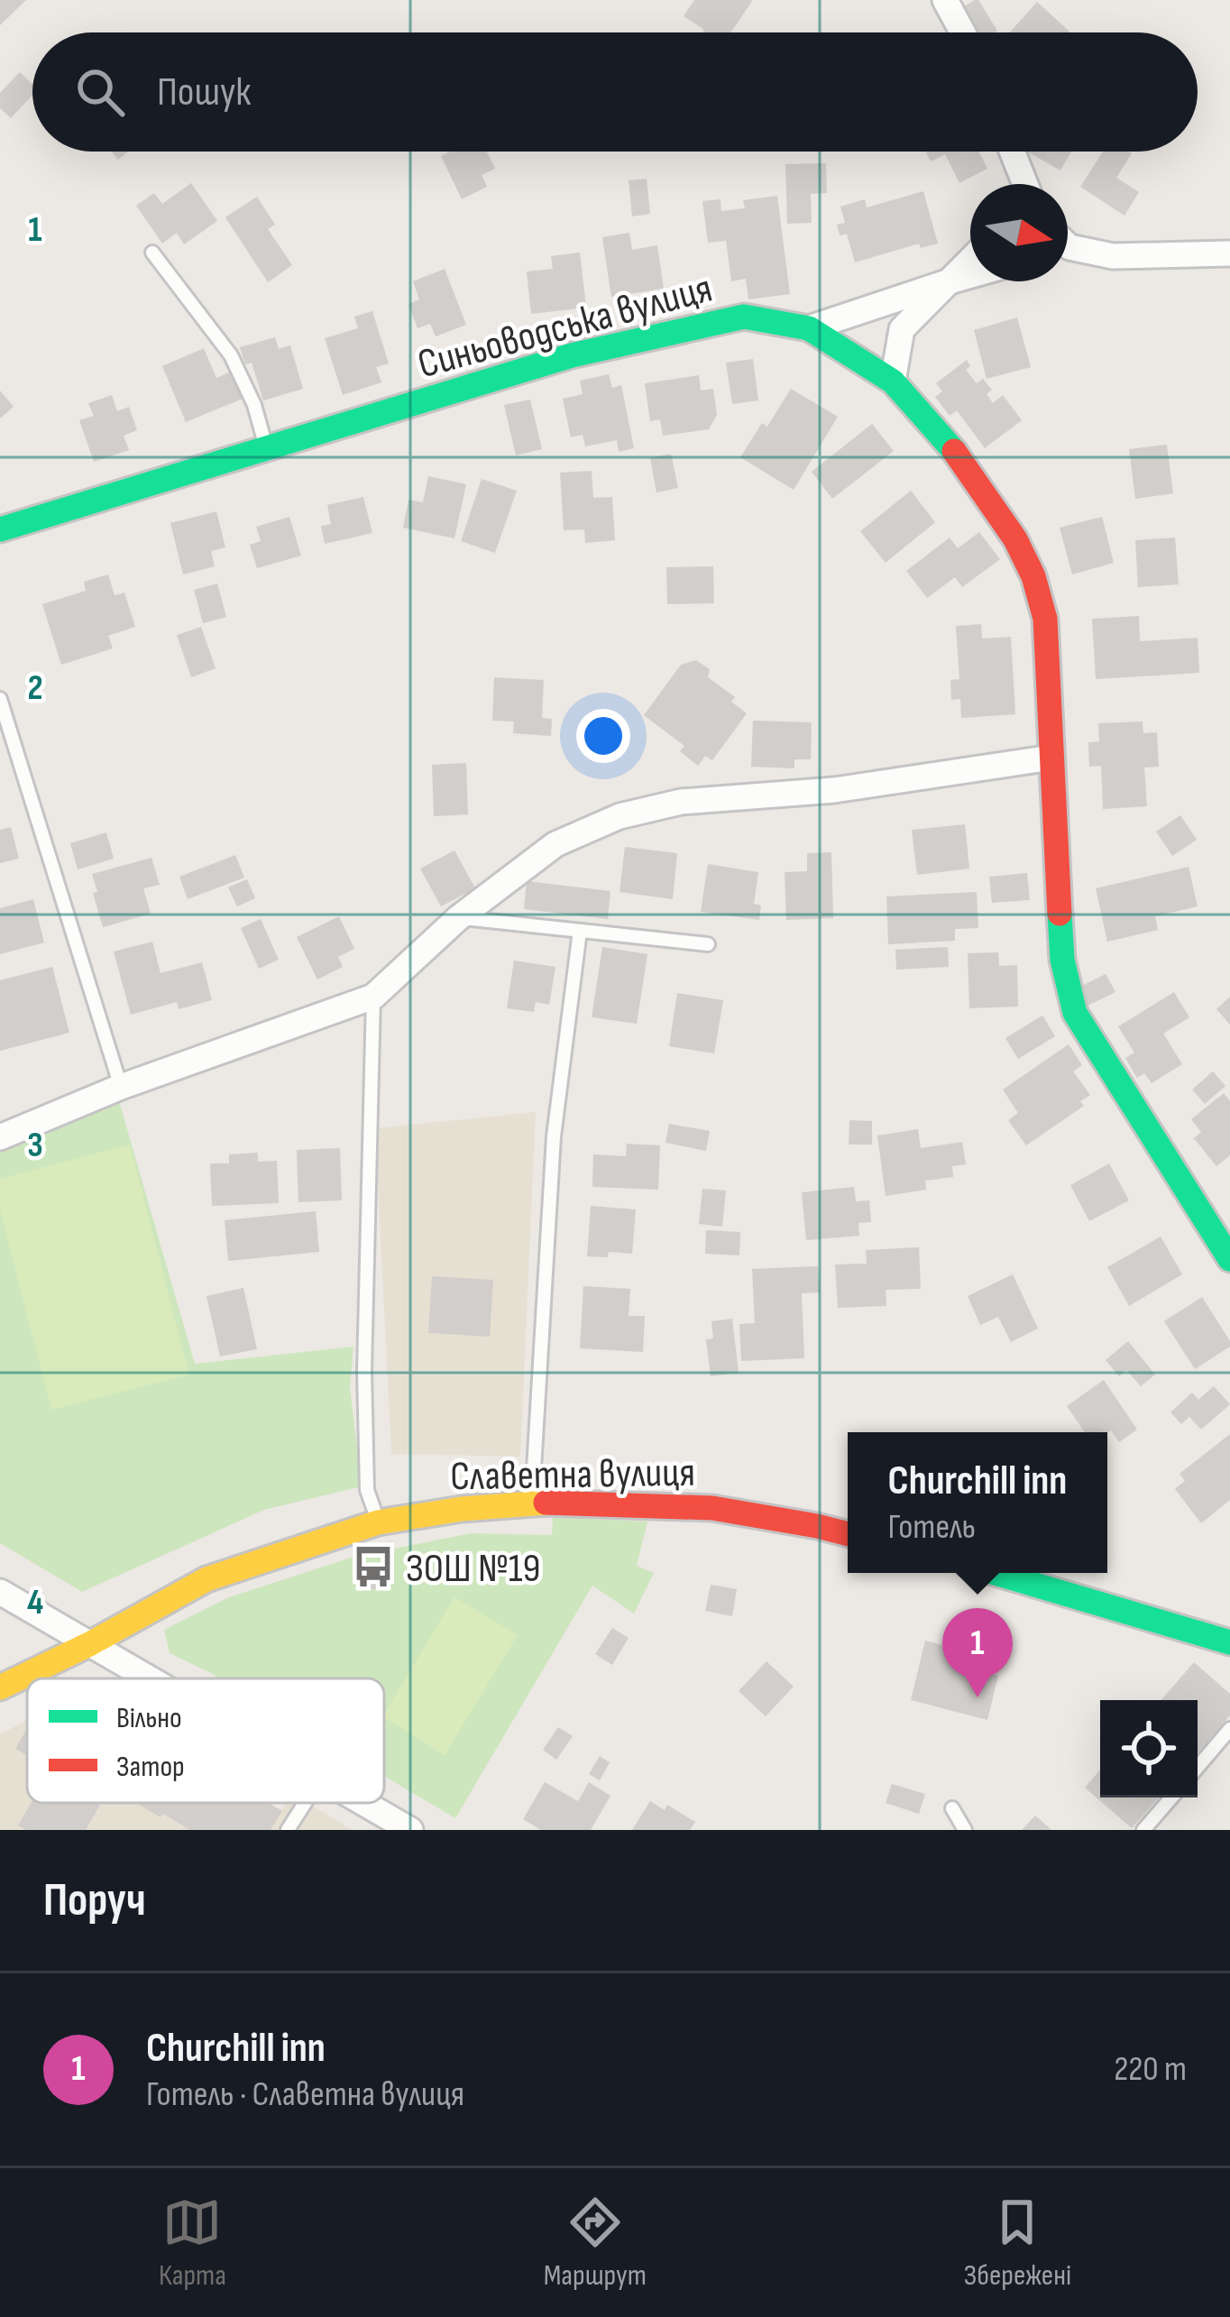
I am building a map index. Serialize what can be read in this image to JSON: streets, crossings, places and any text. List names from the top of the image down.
{
  "streets": {
    "street": ["Синьоводська вулиця", "Славетна вулиця"]
  },
  "places": {
    "bus stop": ["ЗОШ №19"]
  },
  "legend": ["Вільно", "Затор"],
  "north": "right",
  "page": {
    "search": "Пошук",
    "popup": ["Churchill inn", "Готель"],
    "pins": "1",
    "heading": "Поруч",
    "list": [
      {
        "mark": "1",
        "name": "Churchill inn",
        "note": "Готель · Славетна вулиця",
        "value": "220 m"
      }
    ],
    "nav": ["Карта", "Маршрут", "Збережені"]
  },
  "grid": {
    "rows": [
      "1",
      "2",
      "3",
      "4"
    ]
  }
}
